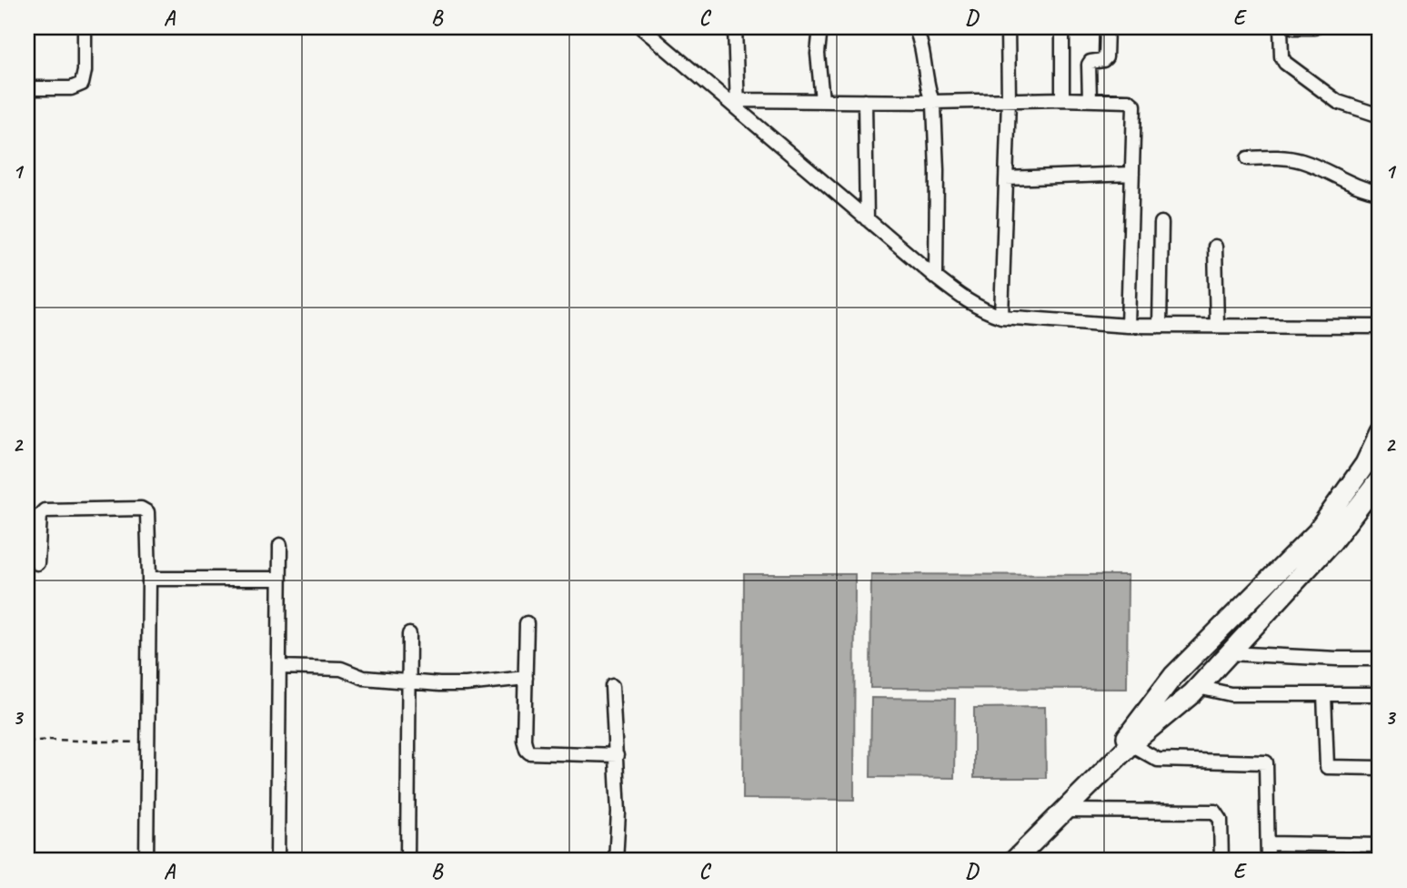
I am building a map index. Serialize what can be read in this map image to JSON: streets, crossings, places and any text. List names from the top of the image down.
{
  "grid": {
    "columns": [
      "A",
      "B",
      "C",
      "D",
      "E"
    ],
    "rows": ["1", "2", "3"]
  }
}
